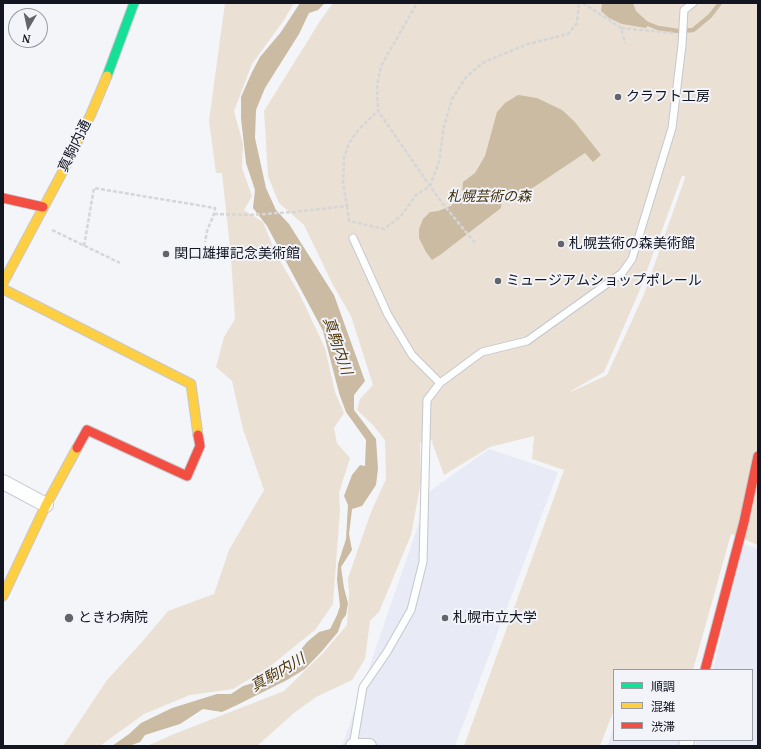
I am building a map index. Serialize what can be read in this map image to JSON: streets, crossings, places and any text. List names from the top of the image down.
{
  "streets": {
    "main road": ["真駒内通"]
  },
  "water": ["真駒内川"],
  "parks": ["札幌芸術の森"],
  "places": [
    "クラフト工房",
    "札幌芸術の森美術館",
    "関口雄揮記念美術館",
    "ミュージアムショップポレール",
    "ときわ病院",
    "札幌市立大学"
  ],
  "legend": ["順調", "混雑", "渋滞"],
  "north": "bottom"
}
